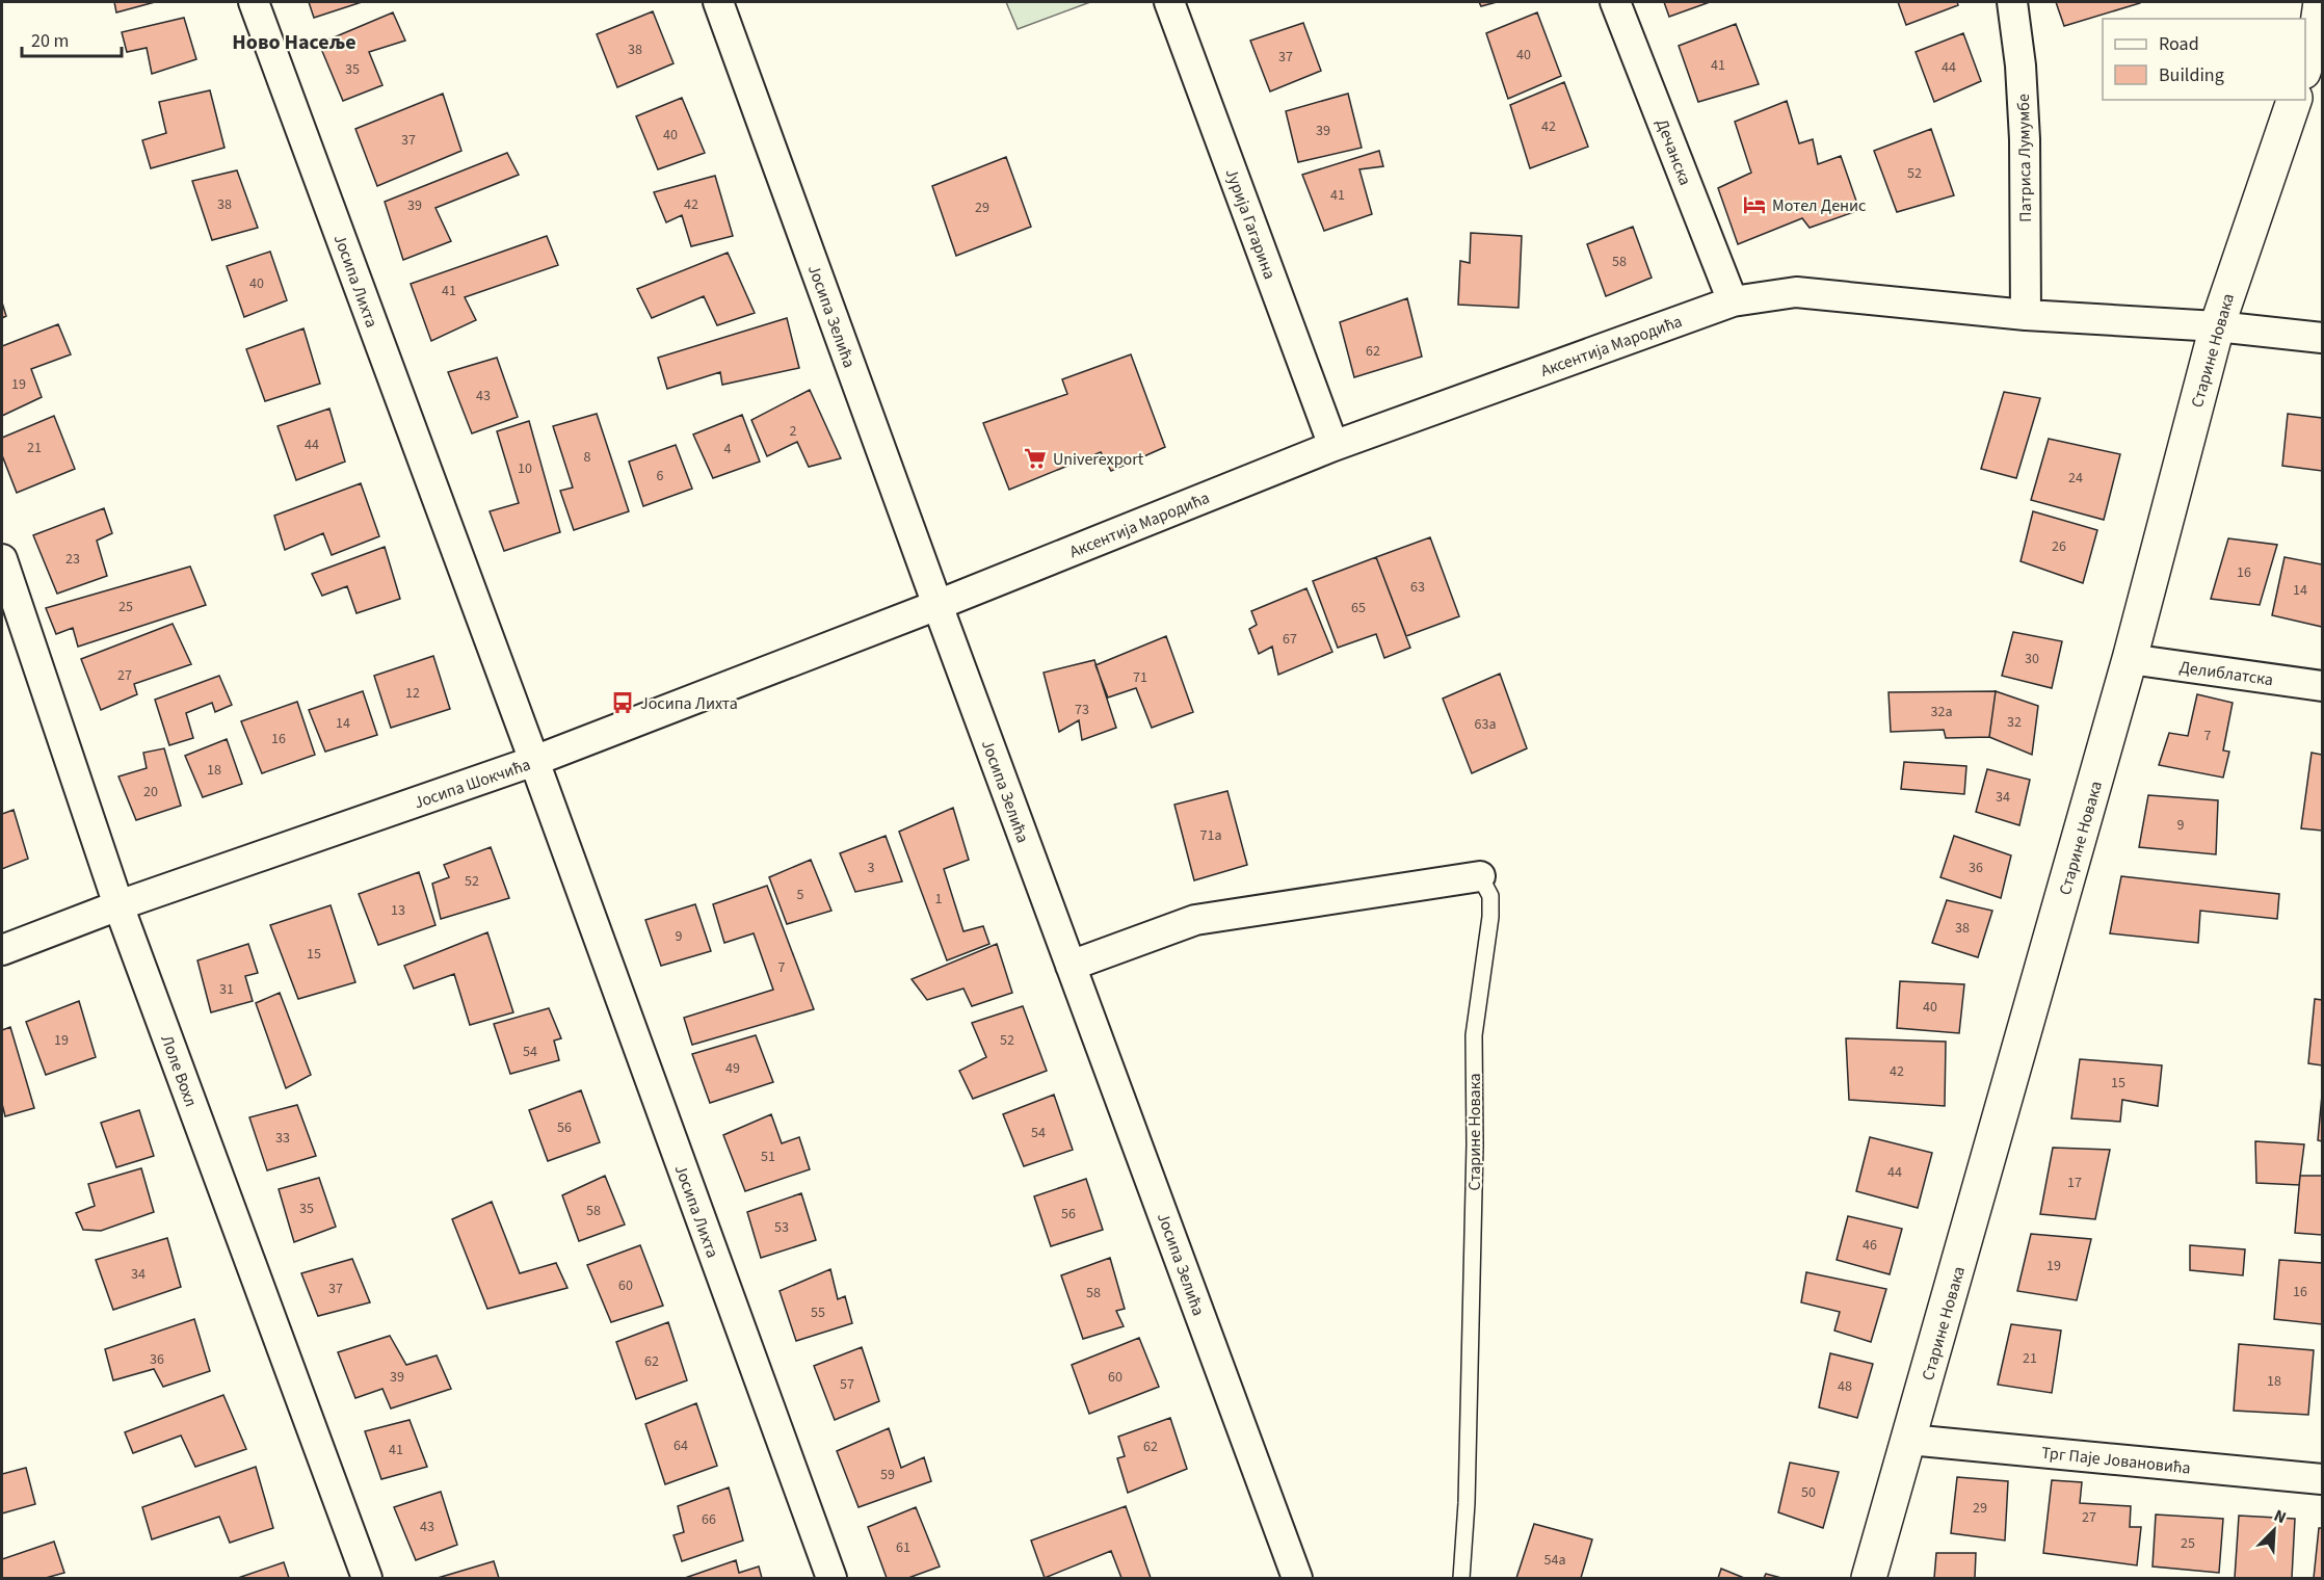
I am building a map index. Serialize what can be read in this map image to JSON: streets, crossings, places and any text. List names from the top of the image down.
{
  "streets": {
    "street": [
      "Дечанска",
      "Патриса Лумумбе",
      "Јурија Гагарина",
      "Јосипа Лихта",
      "Јосипа Зелића",
      "Аксентија Мародића",
      "Старине Новака",
      "Делиблатска",
      "Јосипа Шокчића",
      "Лоле Вохл",
      "Трг Паје Јовановића"
    ]
  },
  "crossings": [
    ["Дечанска", "Аксентија Мародића"],
    ["Патриса Лумумбе", "Аксентија Мародића"],
    ["Јурија Гагарина", "Аксентија Мародића"],
    ["Јосипа Лихта", "Јосипа Шокчића"],
    ["Јосипа Зелића", "Аксентија Мародића"],
    ["Јосипа Зелића", "Јосипа Шокчића"],
    ["Аксентија Мародића", "Старине Новака"],
    ["Аксентија Мародића", "Јосипа Шокчића"],
    ["Старине Новака", "Делиблатска"],
    ["Старине Новака", "Трг Паје Јовановића"],
    ["Јосипа Шокчића", "Лоле Вохл"]
  ],
  "districts": ["Ново Насеље"],
  "places": {
    "hotel": ["Мотел Денис"],
    "supermarket": ["Univerexport"],
    "bus stop": ["Јосипа Лихта"]
  },
  "house_numbers": [
    "38",
    "40",
    "37",
    "41",
    "44",
    "35",
    "42",
    "39",
    "40",
    "37",
    "52",
    "41",
    "38",
    "42",
    "39",
    "29",
    "58",
    "40",
    "41",
    "62",
    "19",
    "43",
    "2",
    "44",
    "21",
    "4",
    "8",
    "10",
    "6",
    "24",
    "26",
    "23",
    "16",
    "63",
    "14",
    "25",
    "65",
    "67",
    "30",
    "27",
    "71",
    "12",
    "73",
    "32a",
    "32",
    "14",
    "63a",
    "7",
    "16",
    "18",
    "20",
    "34",
    "9",
    "71a",
    "3",
    "36",
    "52",
    "5",
    "1",
    "13",
    "38",
    "9",
    "15",
    "7",
    "31",
    "40",
    "19",
    "52",
    "54",
    "49",
    "42",
    "15",
    "56",
    "54",
    "33",
    "51",
    "44",
    "17",
    "35",
    "58",
    "56",
    "53",
    "46",
    "19",
    "34",
    "60",
    "37",
    "16",
    "58",
    "55",
    "21",
    "36",
    "62",
    "39",
    "60",
    "18",
    "57",
    "48",
    "64",
    "62",
    "41",
    "59",
    "50",
    "29",
    "27",
    "66",
    "43",
    "25",
    "61",
    "54a"
  ],
  "legend": ["Road", "Building"],
  "scale_bar": "20 m",
  "north": "top right"
}
